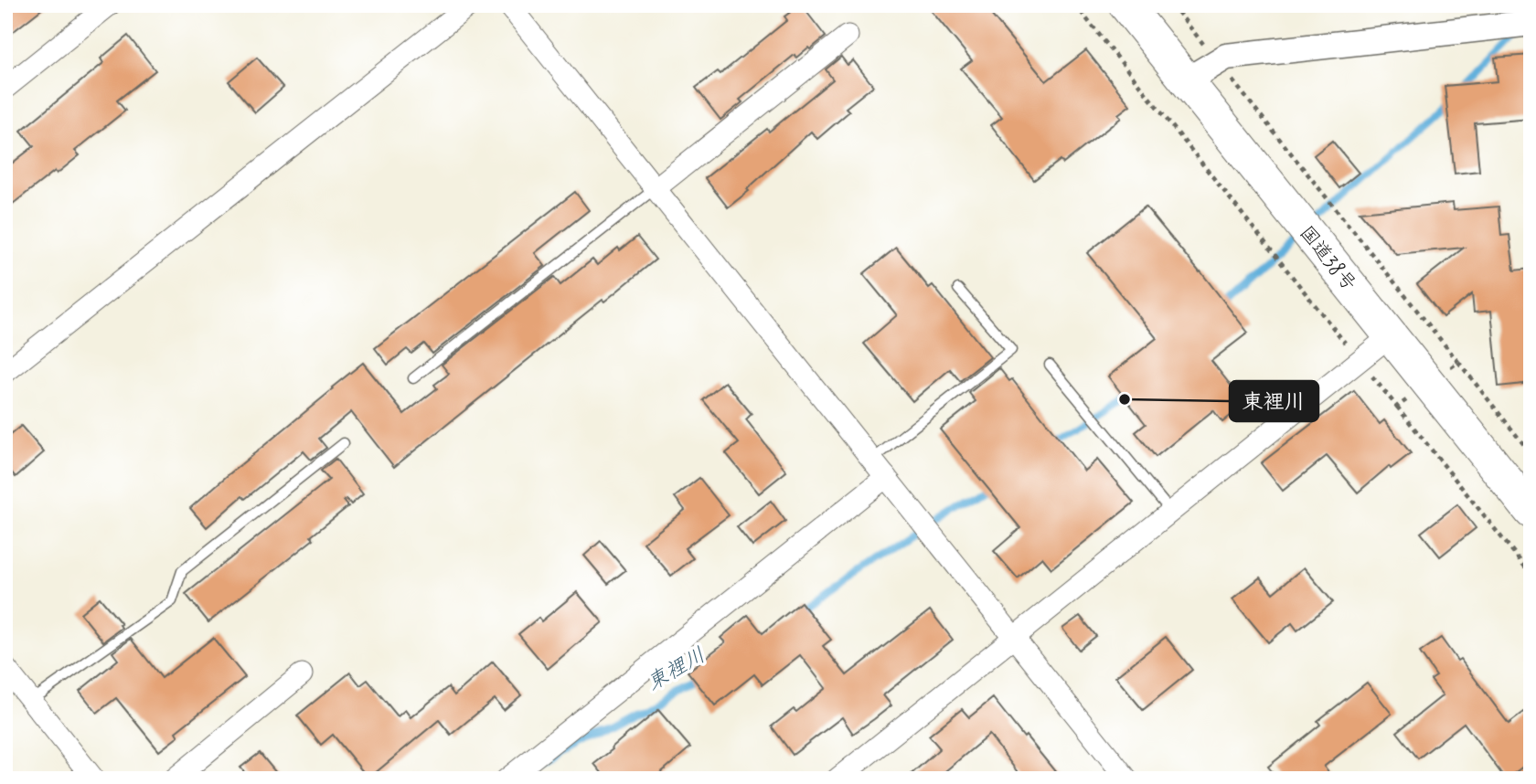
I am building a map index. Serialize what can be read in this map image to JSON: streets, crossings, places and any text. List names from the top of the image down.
{
  "streets": {
    "highway": ["国道38号"]
  },
  "water": ["東裡川"],
  "places": ["東裡川"]
}
